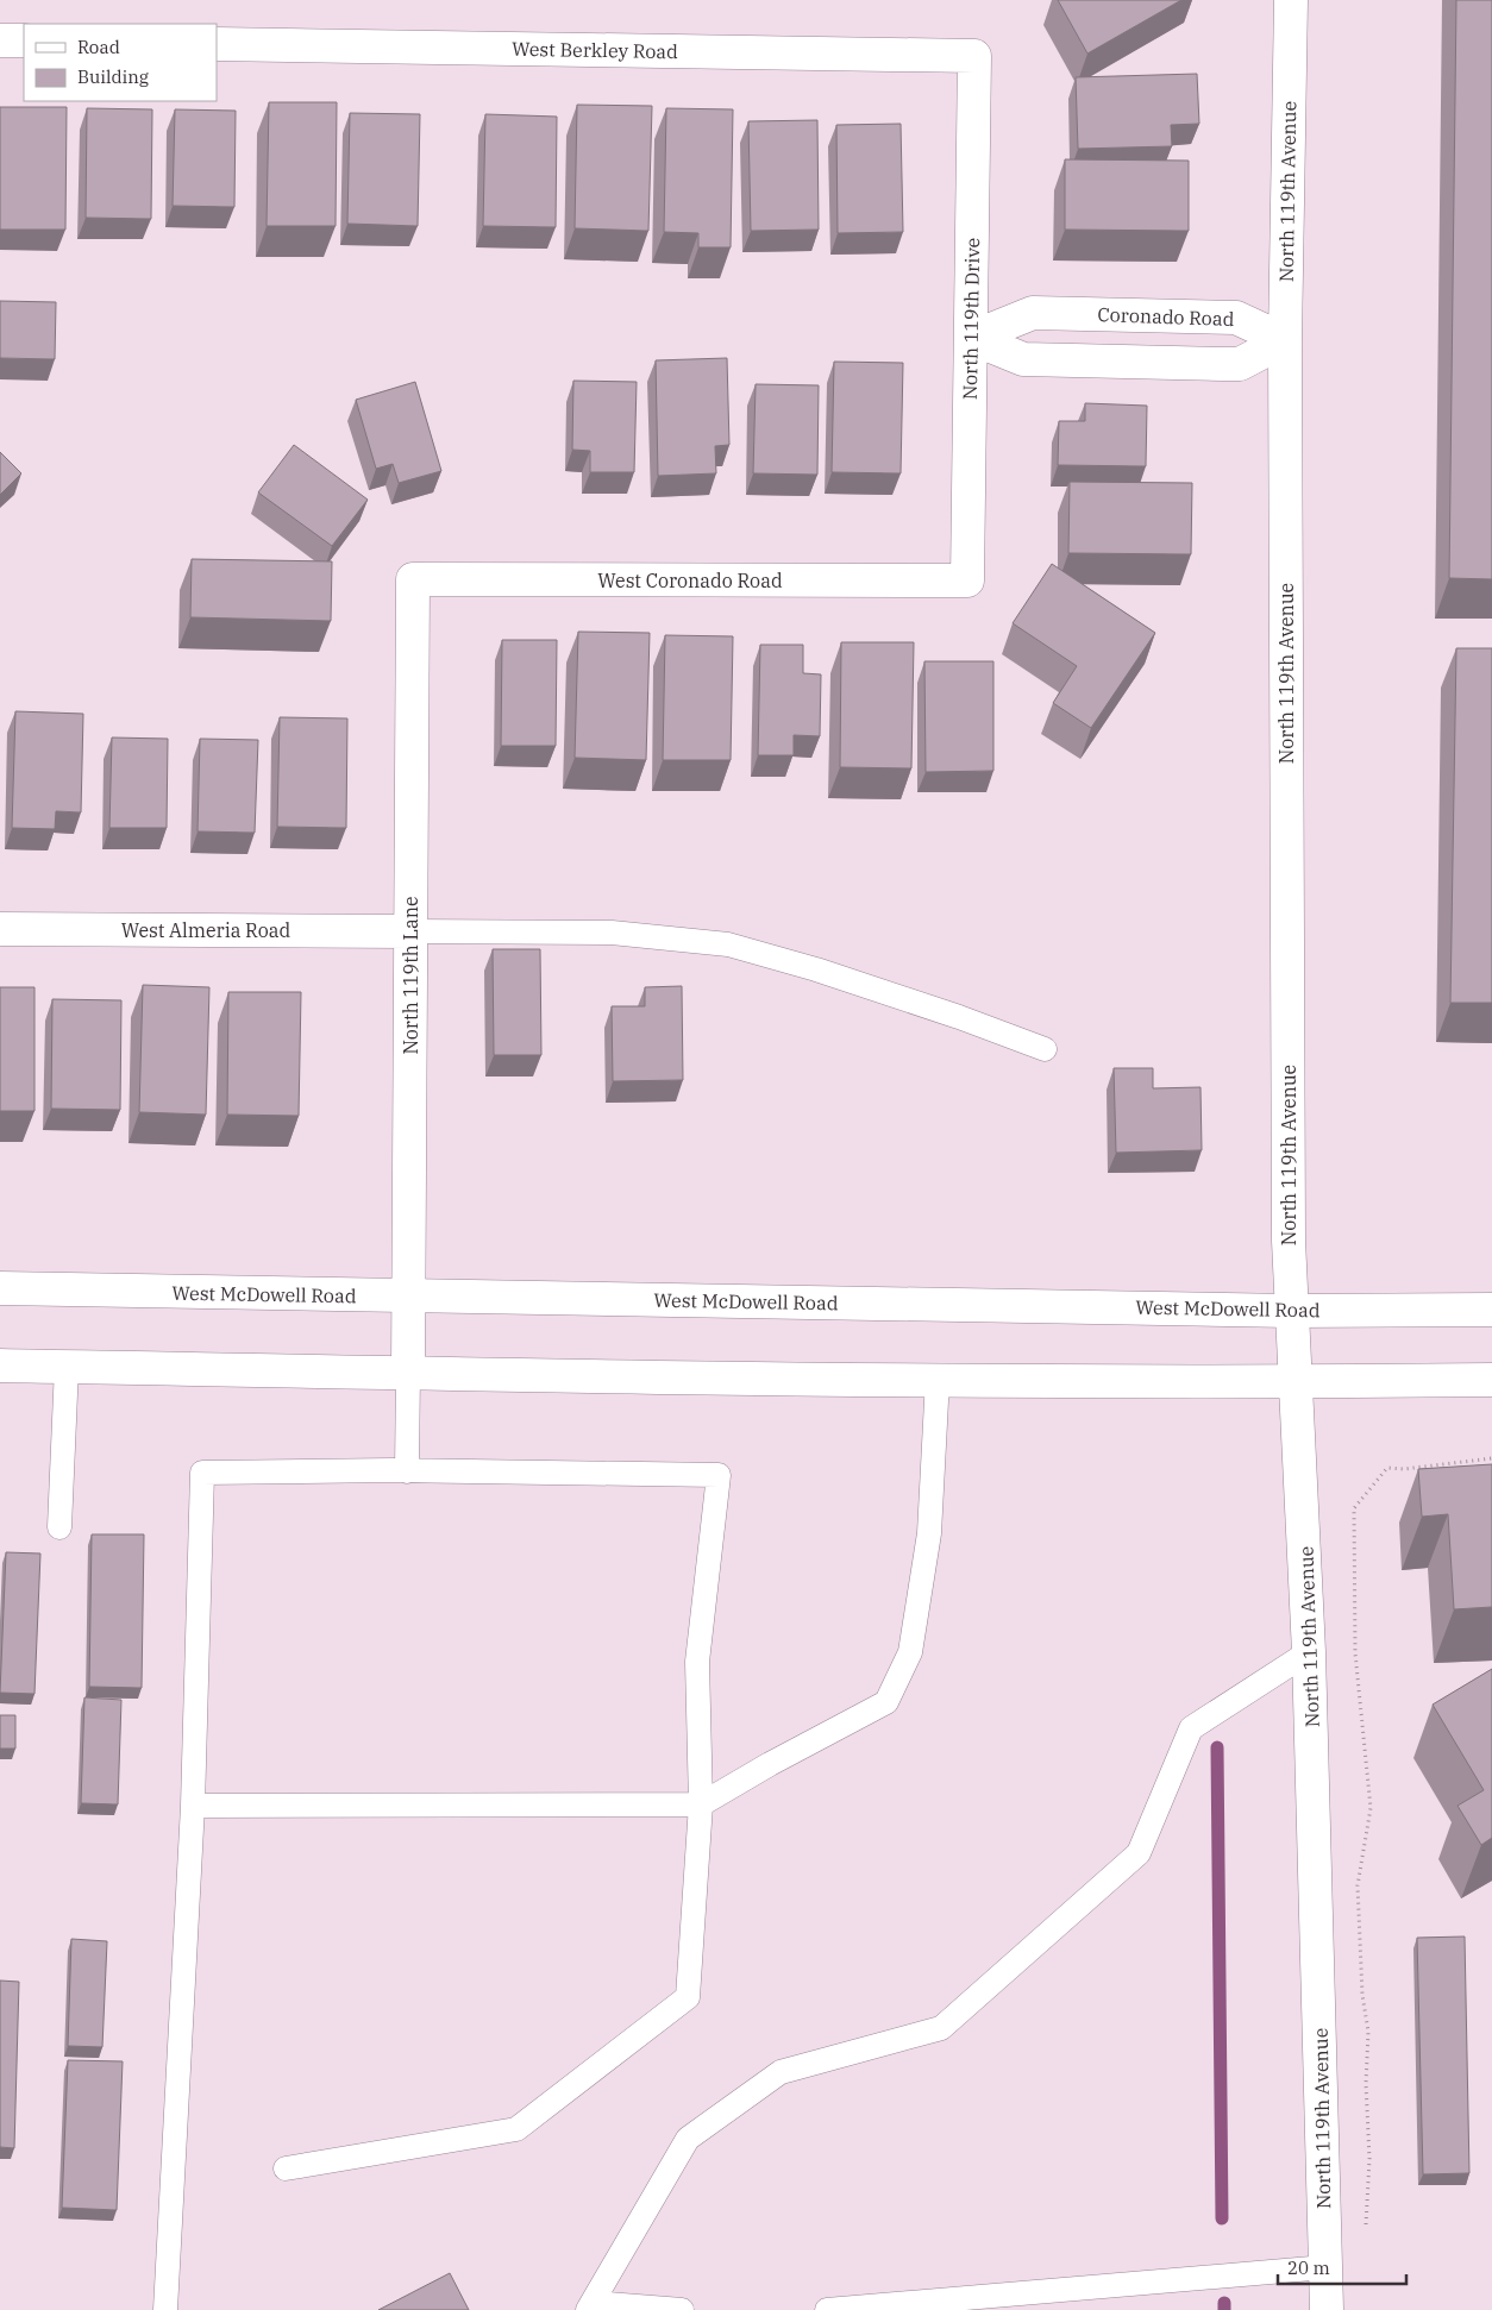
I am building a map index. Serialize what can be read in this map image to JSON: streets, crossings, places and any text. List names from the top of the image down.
{
  "streets": {
    "street": [
      "West Berkley Road",
      "North 119th Avenue",
      "Coronado Road",
      "North 119th Drive",
      "West Coronado Road",
      "West Almeria Road",
      "North 119th Lane",
      "West McDowell Road"
    ]
  },
  "crossings": [
    ["West Berkley Road", "North 119th Drive"],
    ["North 119th Avenue", "Coronado Road"],
    ["North 119th Avenue", "West McDowell Road"],
    ["Coronado Road", "North 119th Drive"],
    ["North 119th Drive", "West Coronado Road"],
    ["West Coronado Road", "North 119th Lane"],
    ["West Almeria Road", "North 119th Lane"],
    ["North 119th Lane", "West McDowell Road"]
  ],
  "legend": ["Road", "Building"],
  "scale_bar": "20 m"
}
